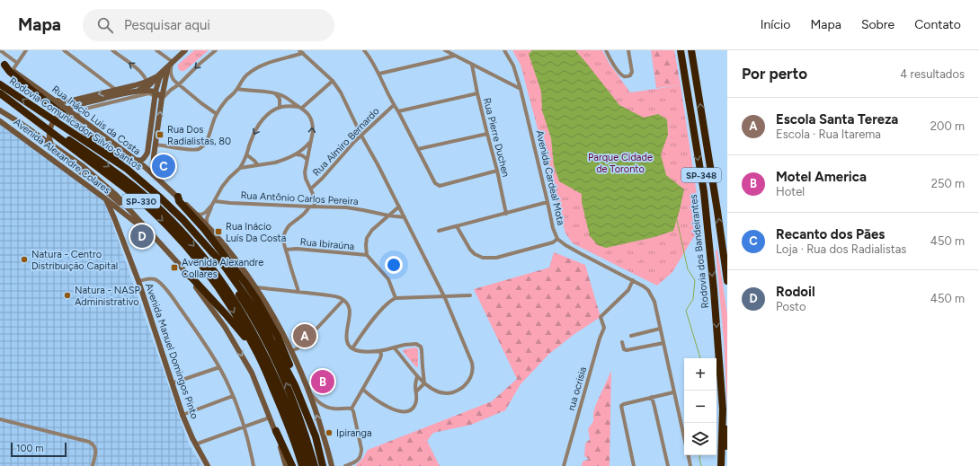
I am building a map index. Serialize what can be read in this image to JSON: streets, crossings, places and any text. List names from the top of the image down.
{
  "streets": {
    "highway": [
      "Rodovia Comunicador Silvio Santos",
      "SP-348",
      "SP-330",
      "Rodovia dos Bandeirantes"
    ],
    "main road": ["Rua Inácio Luis da Costa", "Avenida Alexandre Colares", "Avenida Manuel Domingos Pinto"],
    "street": [
      "Rua Pierre Duchen",
      "Rua Almiro Bernardo",
      "Avenida Cardeal Mota",
      "Rua Antônio Carlos Pereira",
      "Rua Ibiraúna",
      "rua ocrisia"
    ]
  },
  "crossings": [
    ["Avenida Alexandre Colares", "Avenida Manuel Domingos Pinto"],
    ["Avenida Cardeal Mota", "rua ocrisia"]
  ],
  "parks": ["Parque Cidade de Toronto"],
  "places": {
    "transit": ["Rua Dos Radialistas, 80", "Rua Inácio Luís Da Costa", "Avenida Alexandre Collares"],
    "other": ["Natura - Centro Distribuição Capital", "Natura - NASP Administrativo", "Ipiranga"]
  },
  "scale_bar": "100 m",
  "page": {
    "header": "Mapa",
    "search": "Pesquisar aqui",
    "nav": [
      "Início",
      "Mapa",
      "Sobre",
      "Contato"
    ],
    "heading": ["Por perto", "4 resultados"],
    "list": [
      {
        "mark": "A",
        "name": "Escola Santa Tereza",
        "note": "Escola · Rua Itarema",
        "value": "200 m"
      },
      {
        "mark": "B",
        "name": "Motel America",
        "note": "Hotel",
        "value": "250 m"
      },
      {
        "mark": "C",
        "name": "Recanto dos Pães",
        "note": "Loja · Rua dos Radialistas",
        "value": "450 m"
      },
      {
        "mark": "D",
        "name": "Rodoil",
        "note": "Posto",
        "value": "450 m"
      }
    ],
    "pins": [
      "C",
      "D",
      "A",
      "B"
    ],
    "map_buttons": ["+", "−"],
    "scale": "100 m"
  }
}
